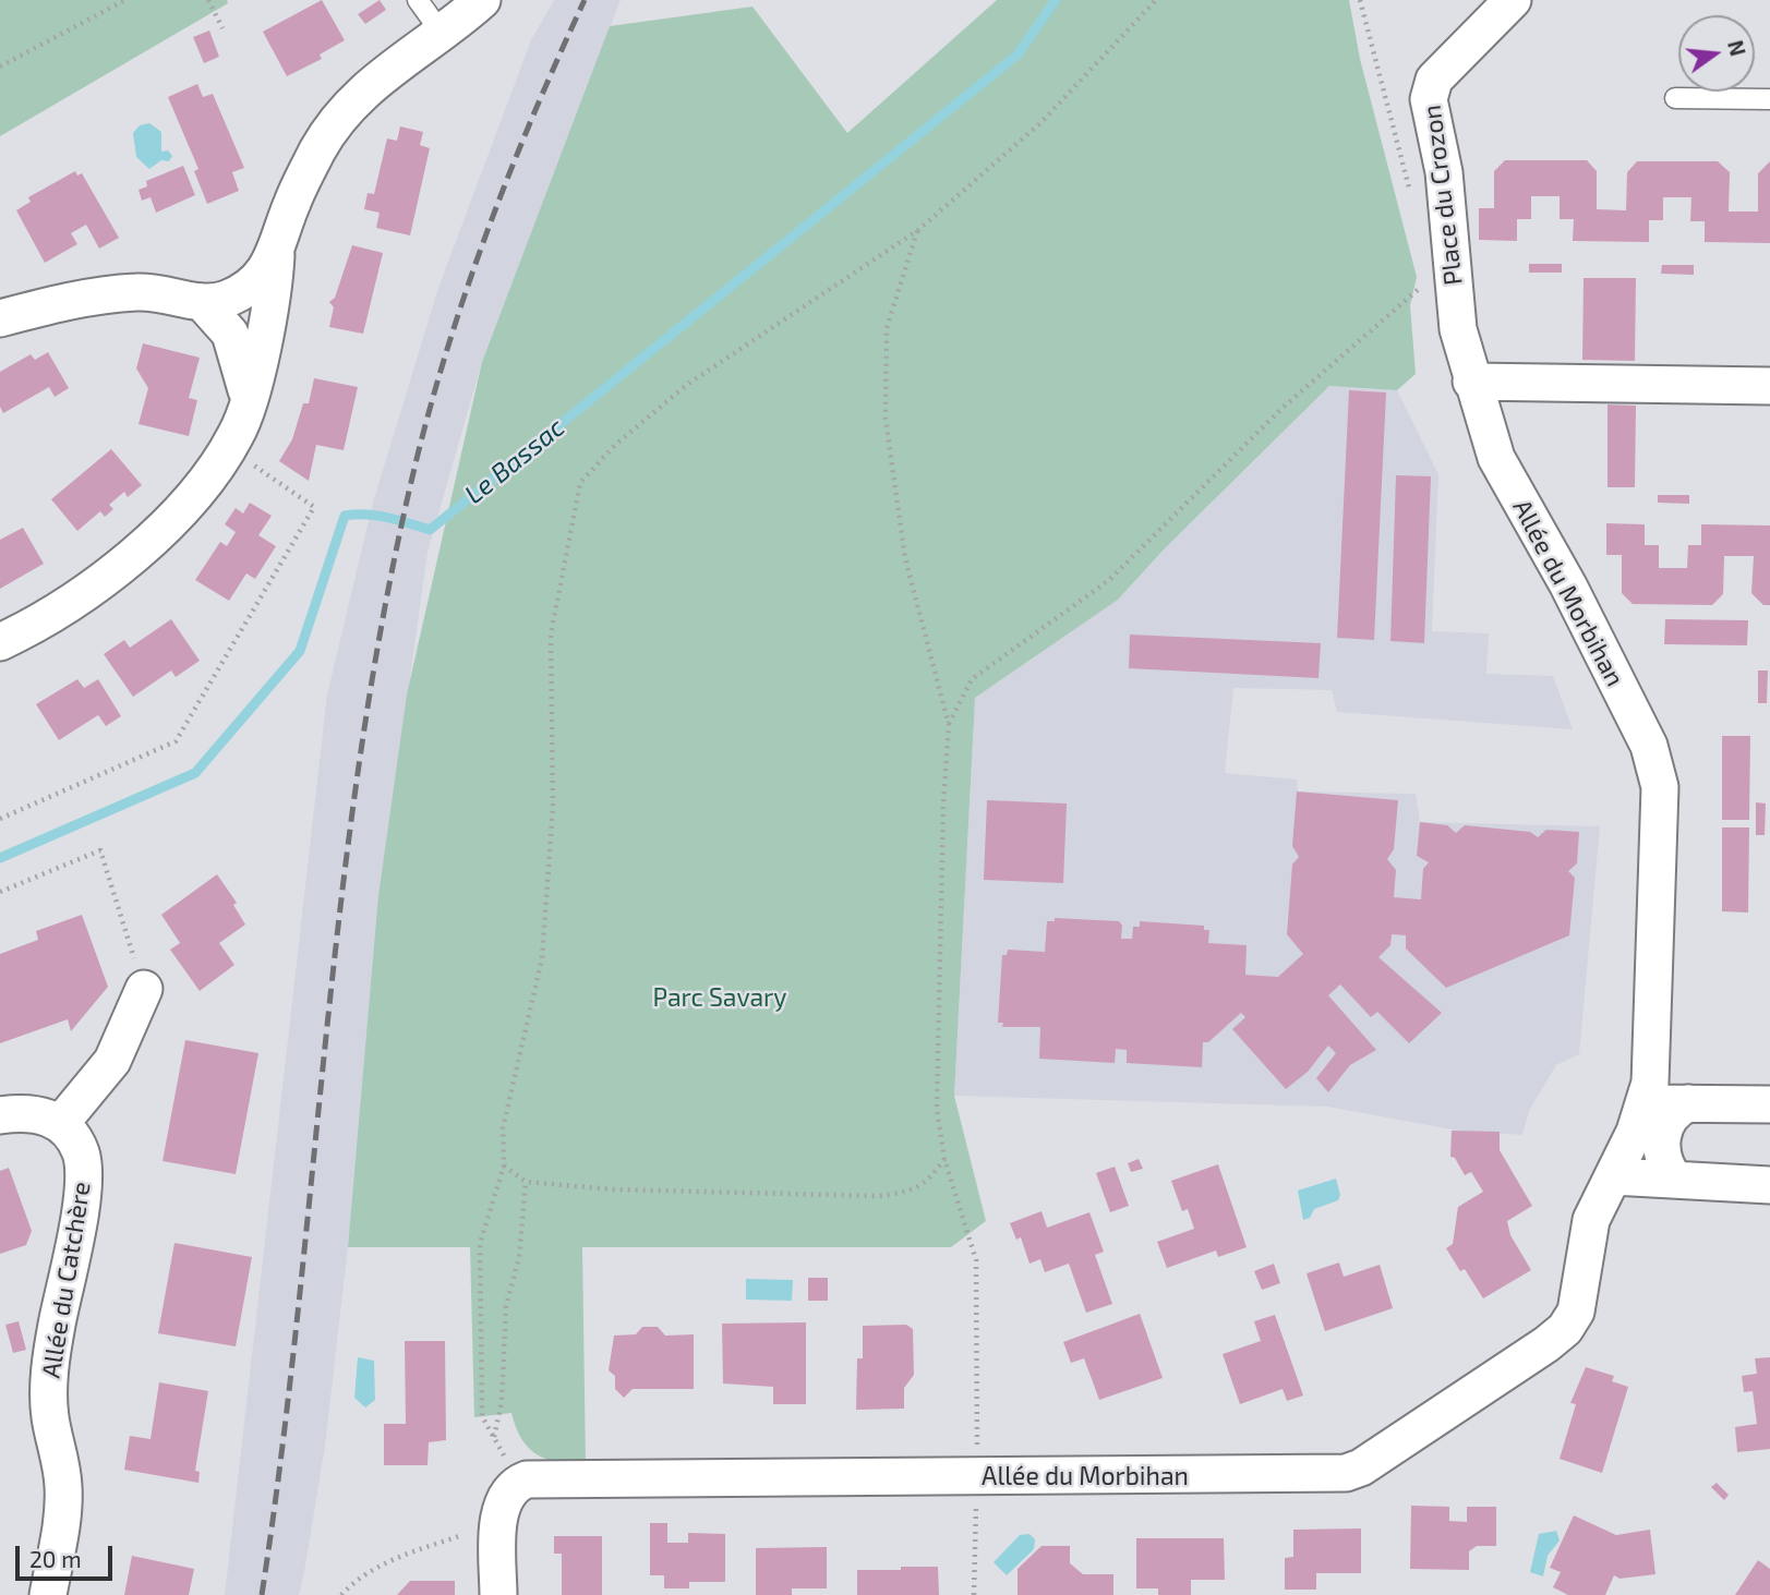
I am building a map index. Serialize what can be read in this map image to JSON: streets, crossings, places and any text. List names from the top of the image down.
{
  "streets": {
    "street": ["Place du Crozon", "Allée du Morbihan", "Allée du Catchère"]
  },
  "crossings": [
    ["Place du Crozon", "Allée du Morbihan"]
  ],
  "water": ["Le Bassac"],
  "parks": ["Parc Savary"],
  "scale_bar": "20 m",
  "north": "right"
}
